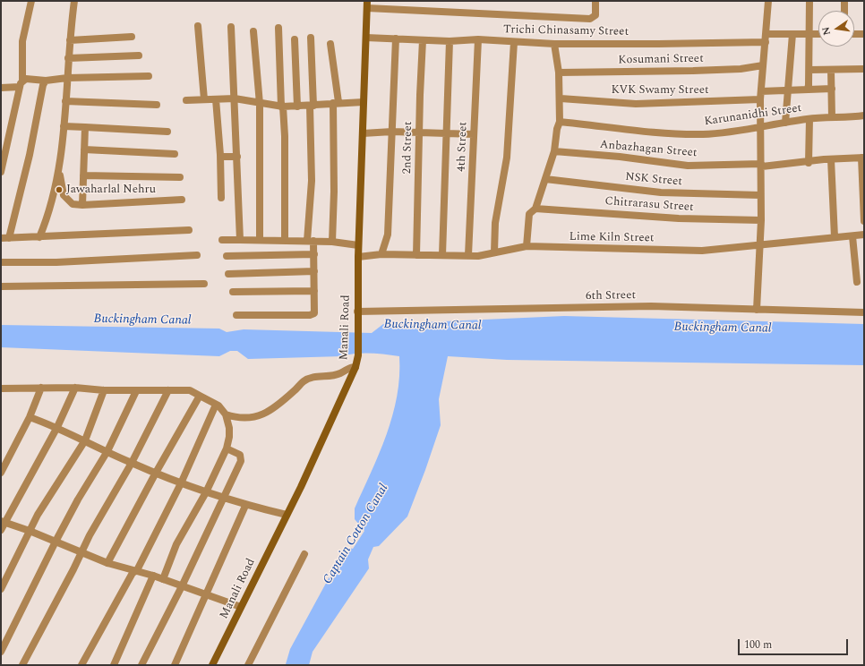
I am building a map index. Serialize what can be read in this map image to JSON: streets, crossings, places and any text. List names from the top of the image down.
{
  "streets": {
    "main road": ["Manali Road"],
    "street": [
      "Trichi Chinasamy Street",
      "Kosumani Street",
      "KVK Swamy Street",
      "Karunanidhi Street",
      "4th Street",
      "2nd Street",
      "Anbazhagan Street",
      "NSK Street",
      "Chitrarasu Street",
      "Lime Kiln Street",
      "6th Street"
    ]
  },
  "crossings": [
    ["Trichi Chinasamy Street", "4th Street"],
    ["Trichi Chinasamy Street", "2nd Street"],
    ["Trichi Chinasamy Street", "Manali Road"],
    ["4th Street", "Lime Kiln Street"],
    ["2nd Street", "Lime Kiln Street"],
    ["Lime Kiln Street", "Manali Road"],
    ["6th Street", "Manali Road"]
  ],
  "water": ["Buckingham Canal", "Captain Cotton Canal"],
  "places": ["Jawaharlal Nehru"],
  "scale_bar": "100 m",
  "north": "left"
}
